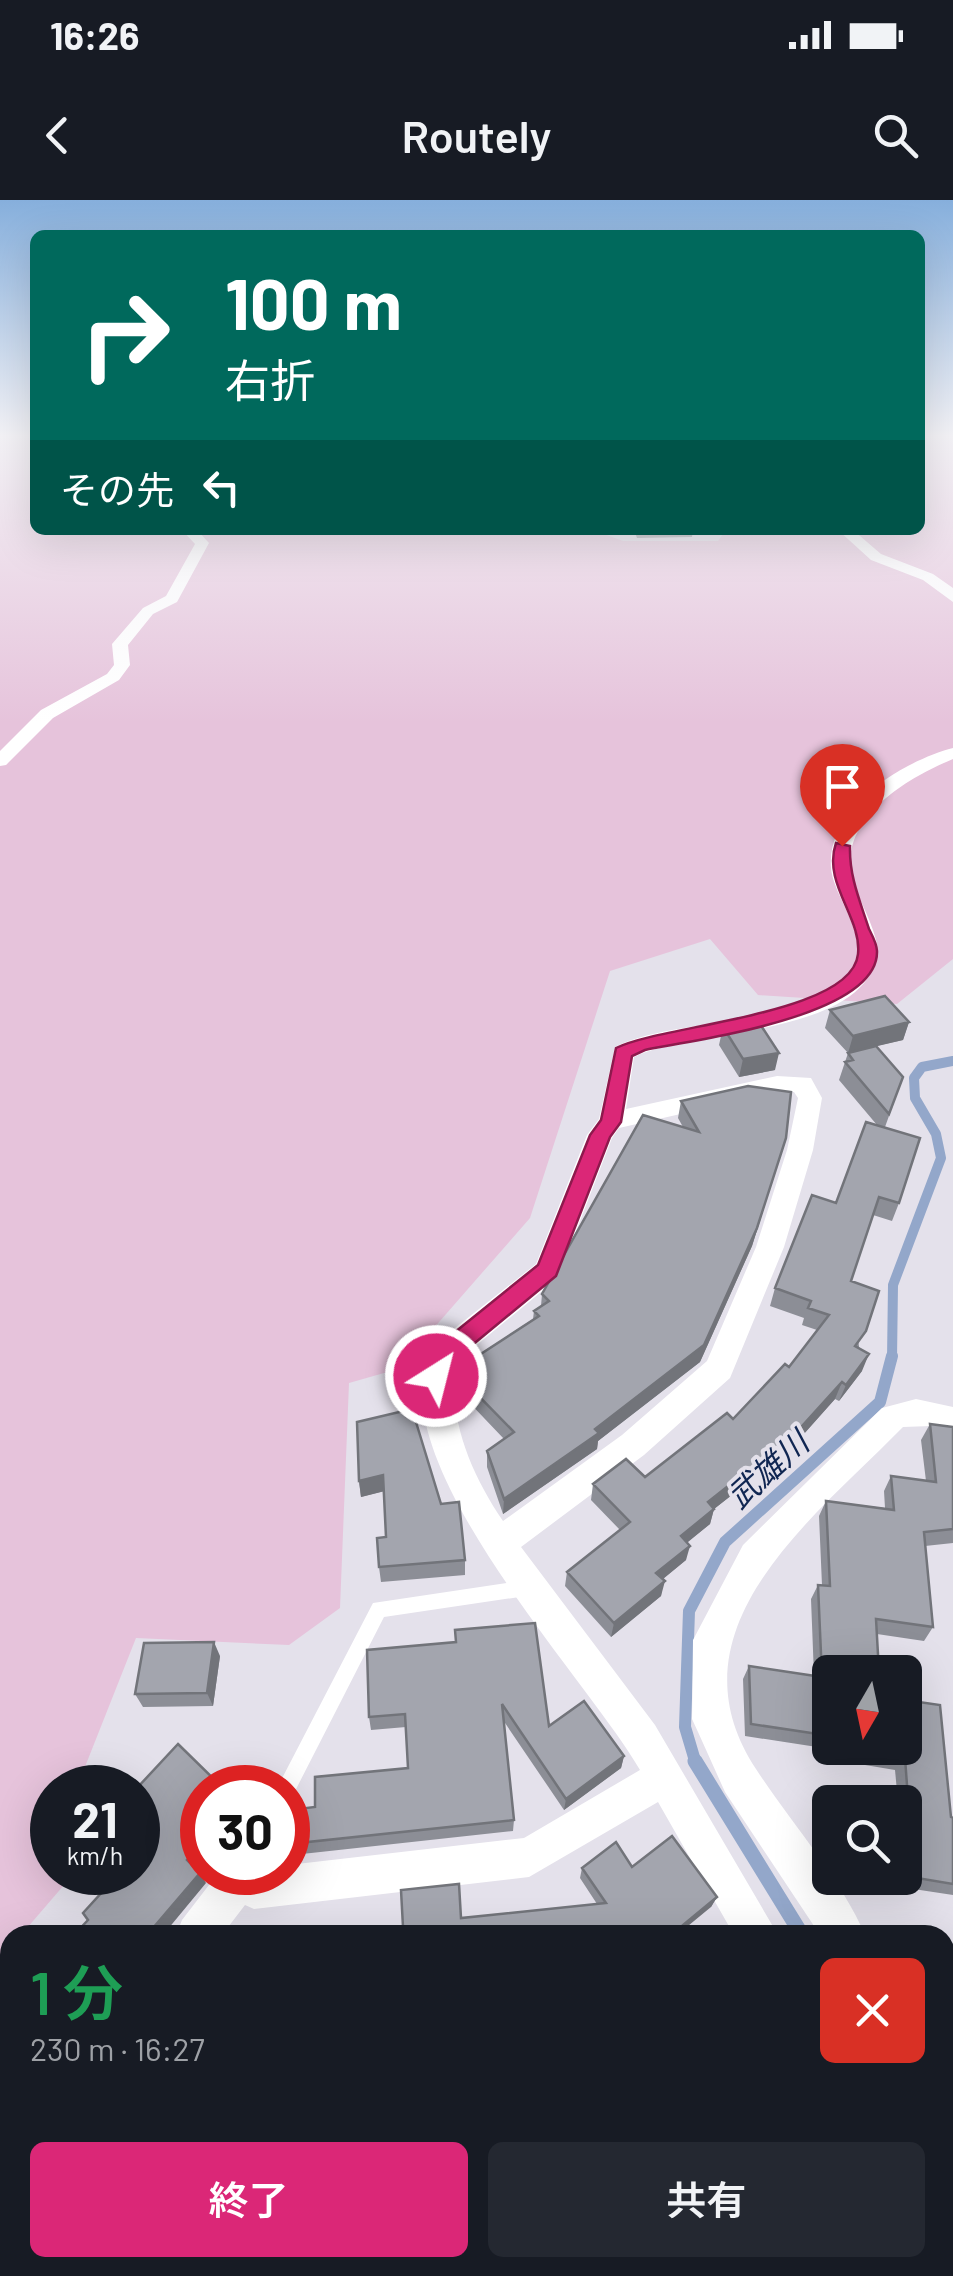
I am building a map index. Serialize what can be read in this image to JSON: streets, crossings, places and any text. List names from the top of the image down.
{
  "water": ["武雄川"],
  "north": "bottom",
  "page": {
    "status": "16:26",
    "header": "Routely",
    "turn": ["100 m", "右折"],
    "then": "その先",
    "speed": "21 km/h",
    "limit": "30",
    "heading": ["1 分", "230 m · 16:27"],
    "buttons": ["終了", "共有"]
  }
}
